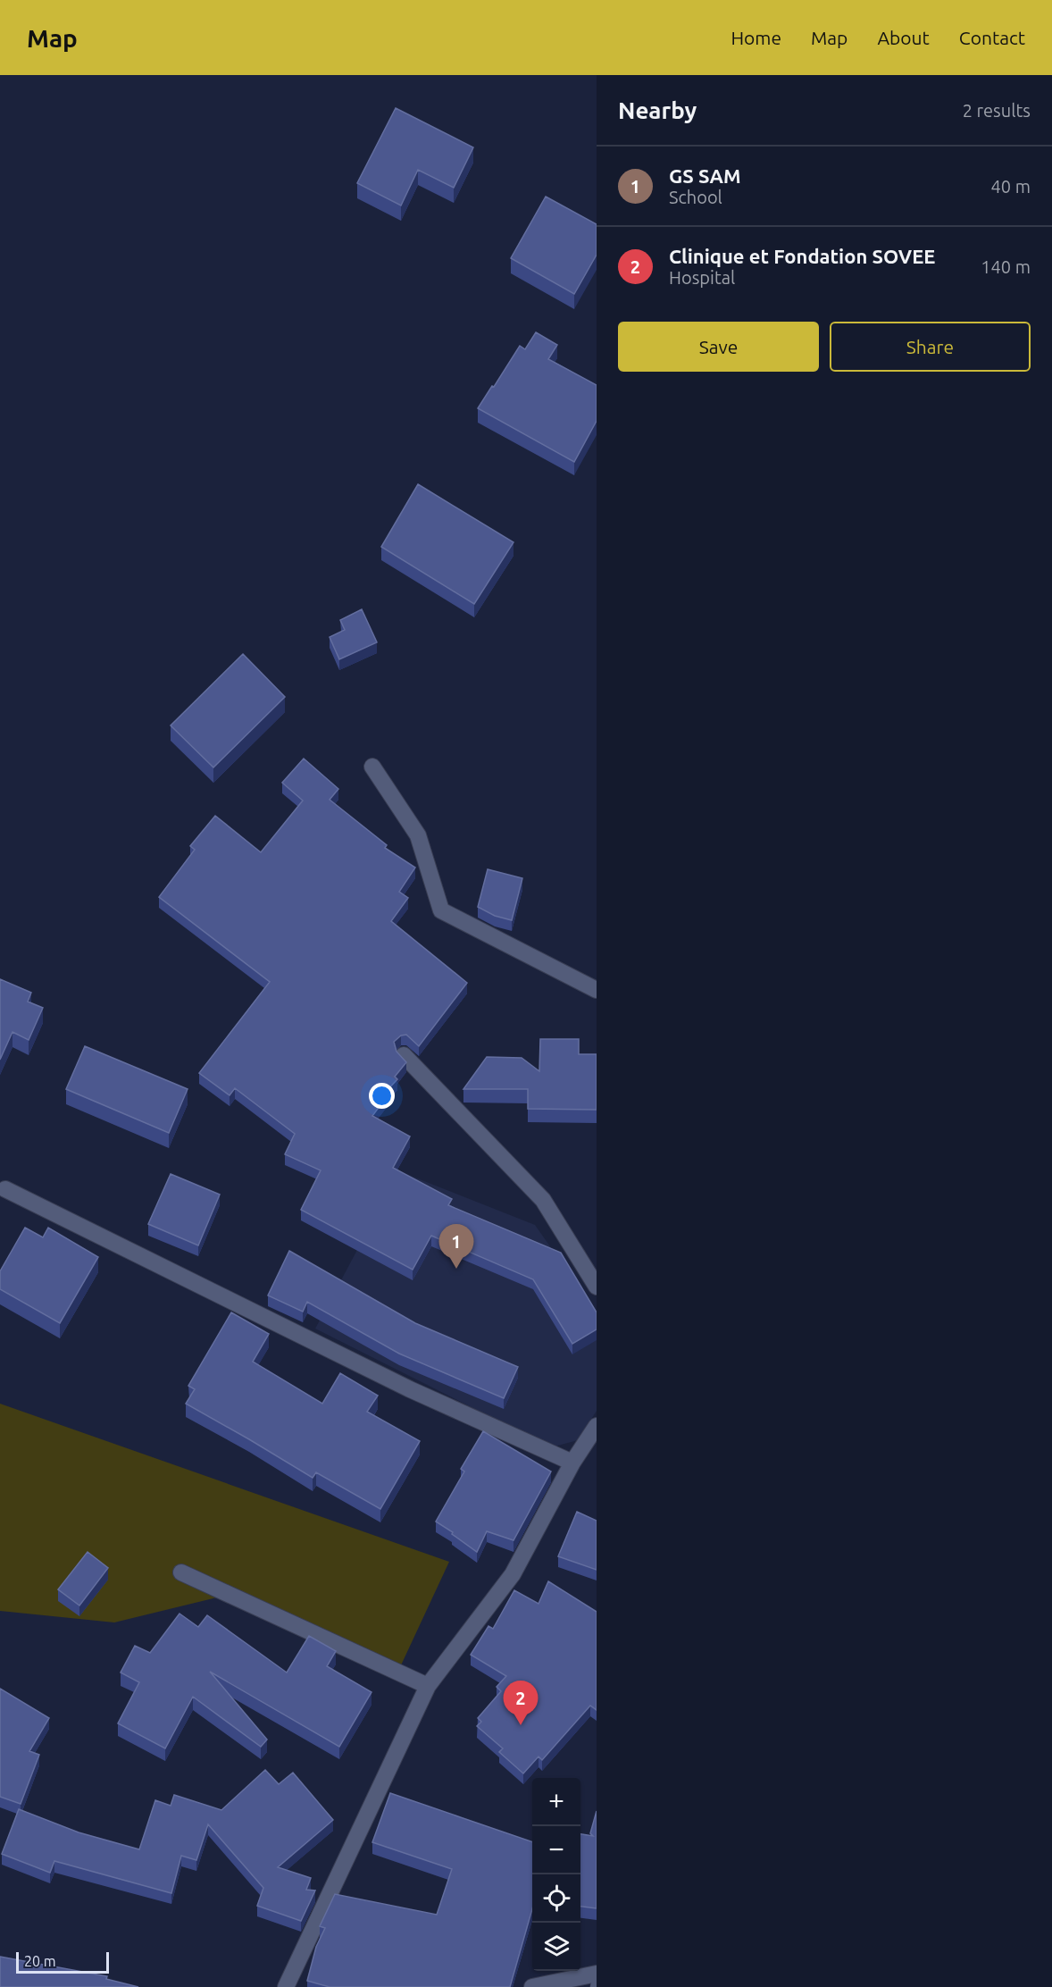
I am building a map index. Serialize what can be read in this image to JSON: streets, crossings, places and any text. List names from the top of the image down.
{
  "scale_bar": "20 m",
  "page": {
    "header": "Map",
    "nav": [
      "Home",
      "Map",
      "About",
      "Contact"
    ],
    "heading": ["Nearby", "2 results"],
    "list": [
      {
        "mark": "1",
        "name": "GS SAM",
        "note": "School",
        "value": "40 m"
      },
      {
        "mark": "2",
        "name": "Clinique et Fondation SOVEE",
        "note": "Hospital",
        "value": "140 m"
      }
    ],
    "buttons": ["Save", "Share"],
    "pins": ["1", "2"],
    "map_buttons": ["+", "−"],
    "scale": "20 m"
  }
}
